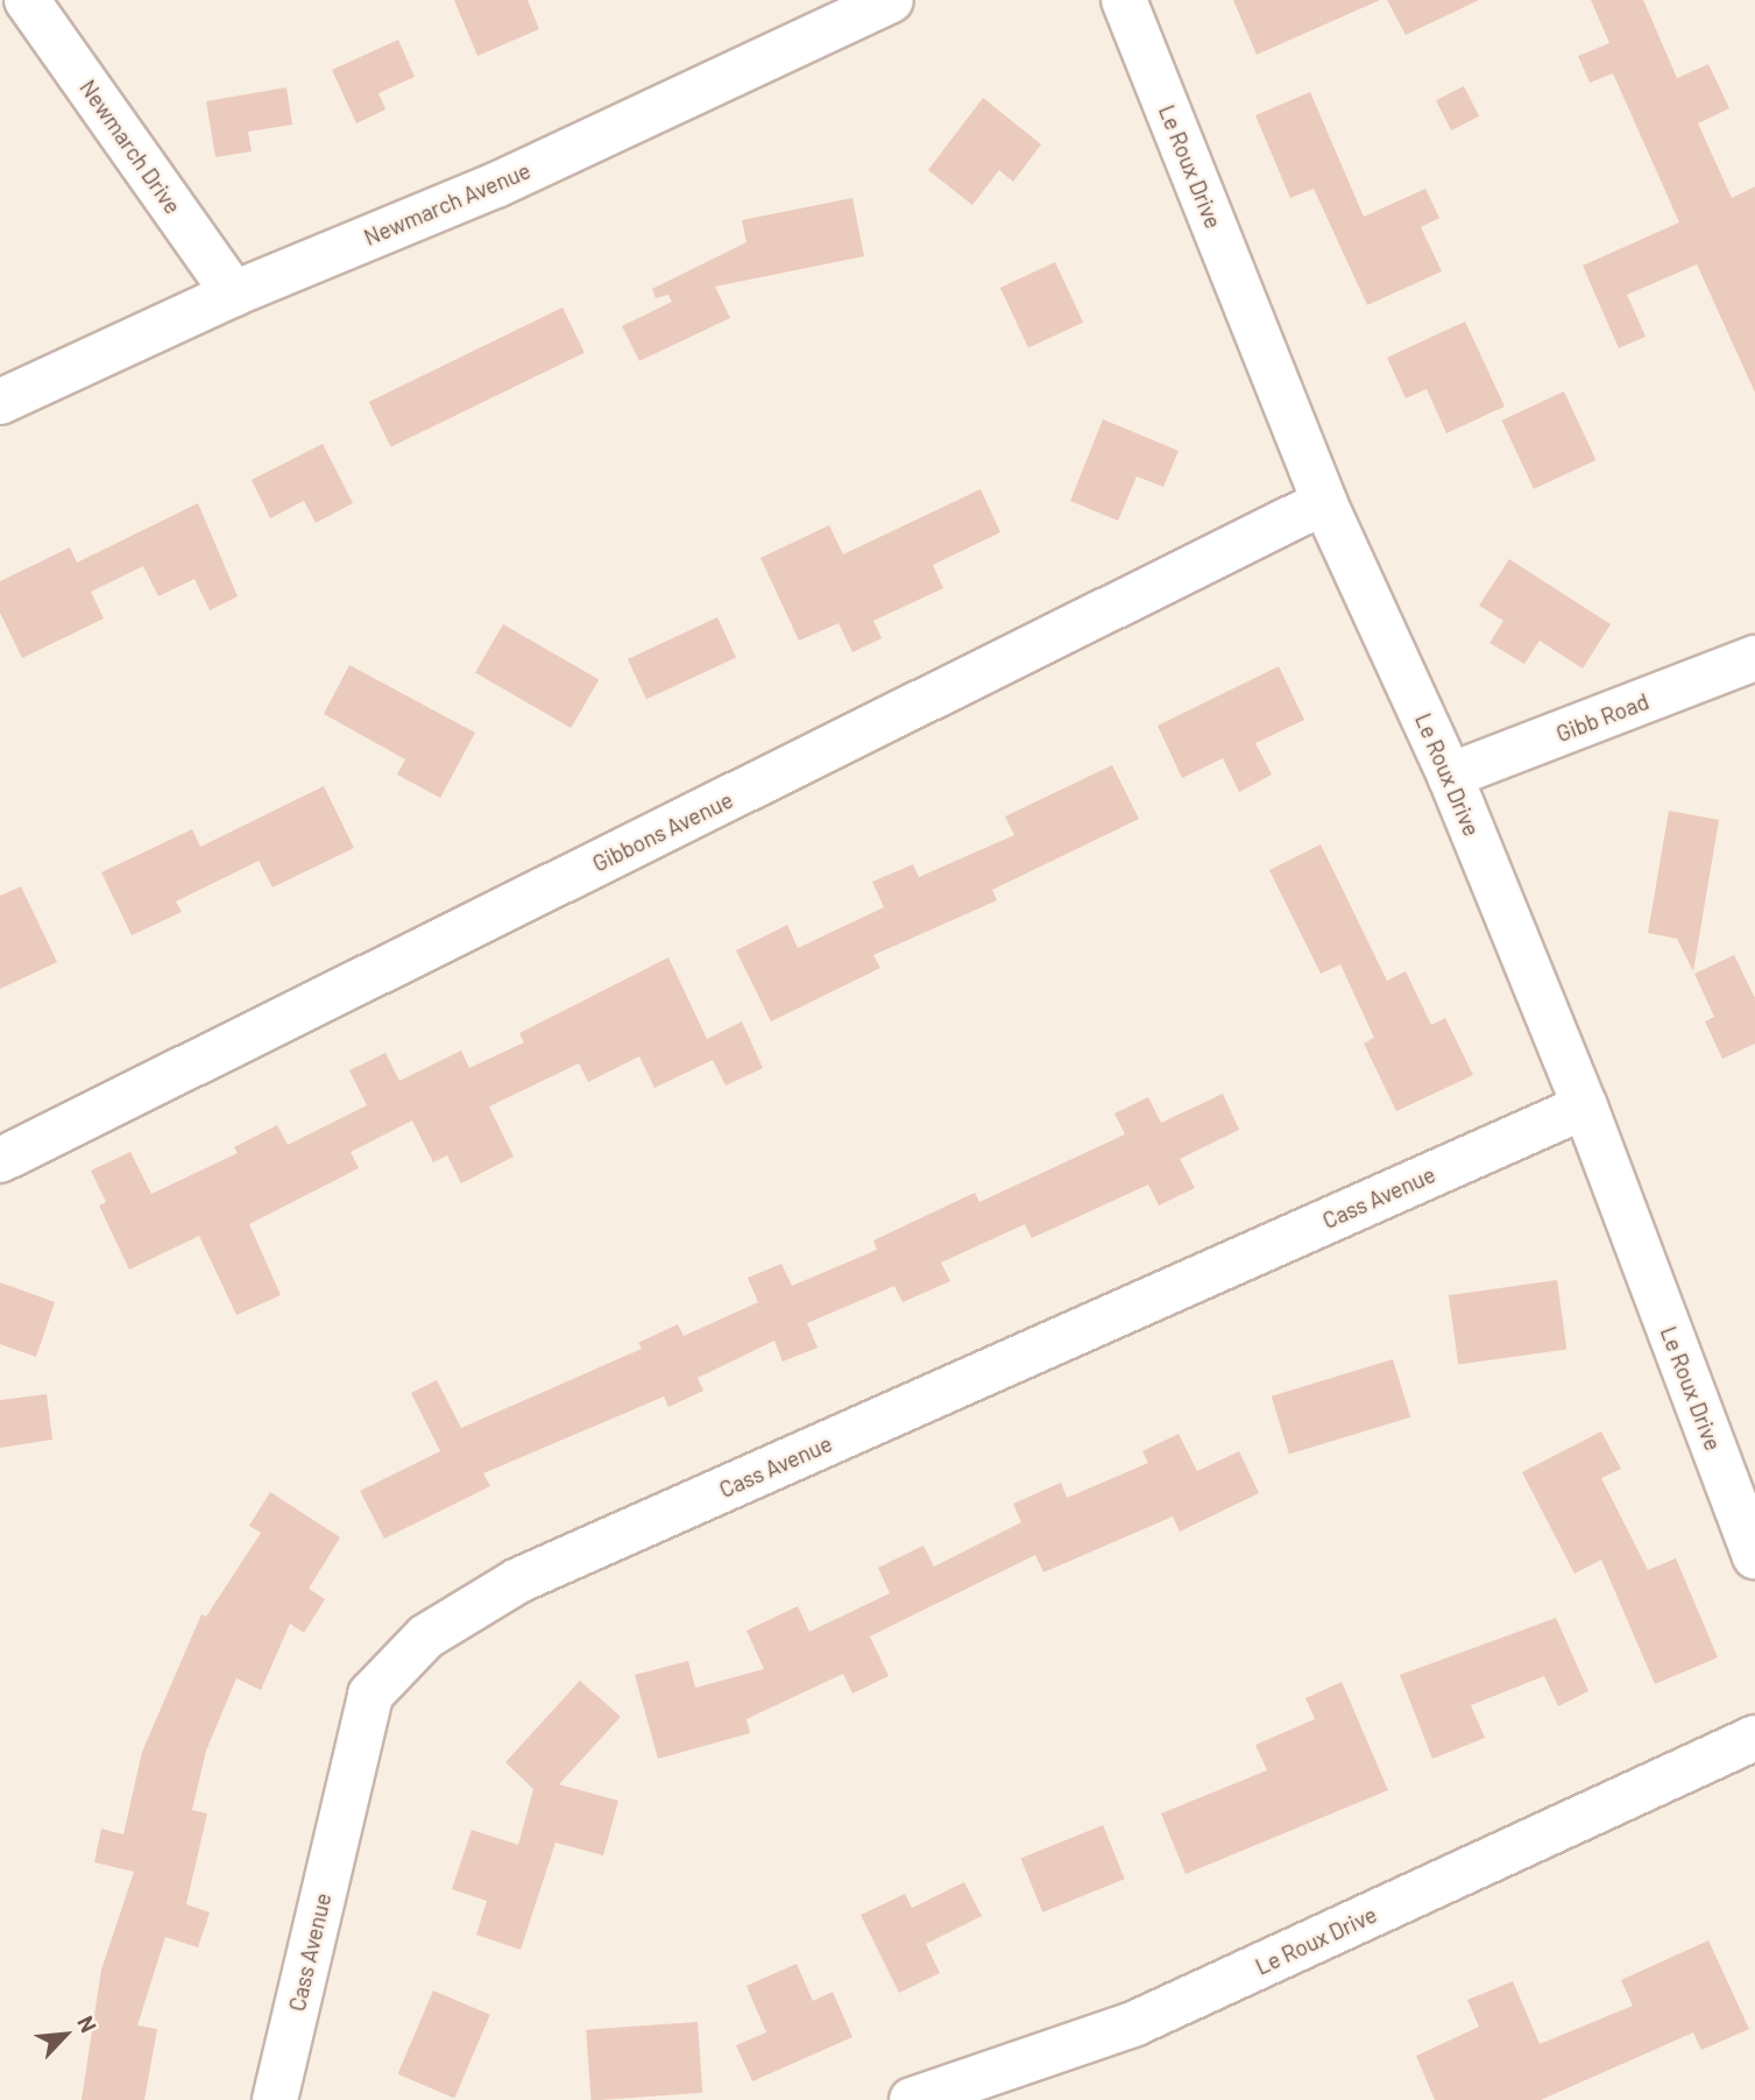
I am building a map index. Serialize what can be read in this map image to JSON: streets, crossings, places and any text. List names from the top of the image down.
{
  "streets": {
    "street": [
      "Newmarch Drive",
      "Le Roux Drive",
      "Newmarch Avenue",
      "Gibb Road",
      "Gibbons Avenue",
      "Cass Avenue"
    ]
  },
  "crossings": [
    ["Newmarch Drive", "Newmarch Avenue"],
    ["Le Roux Drive", "Gibb Road"],
    ["Le Roux Drive", "Gibbons Avenue"],
    ["Le Roux Drive", "Cass Avenue"]
  ],
  "north": "top right"
}
